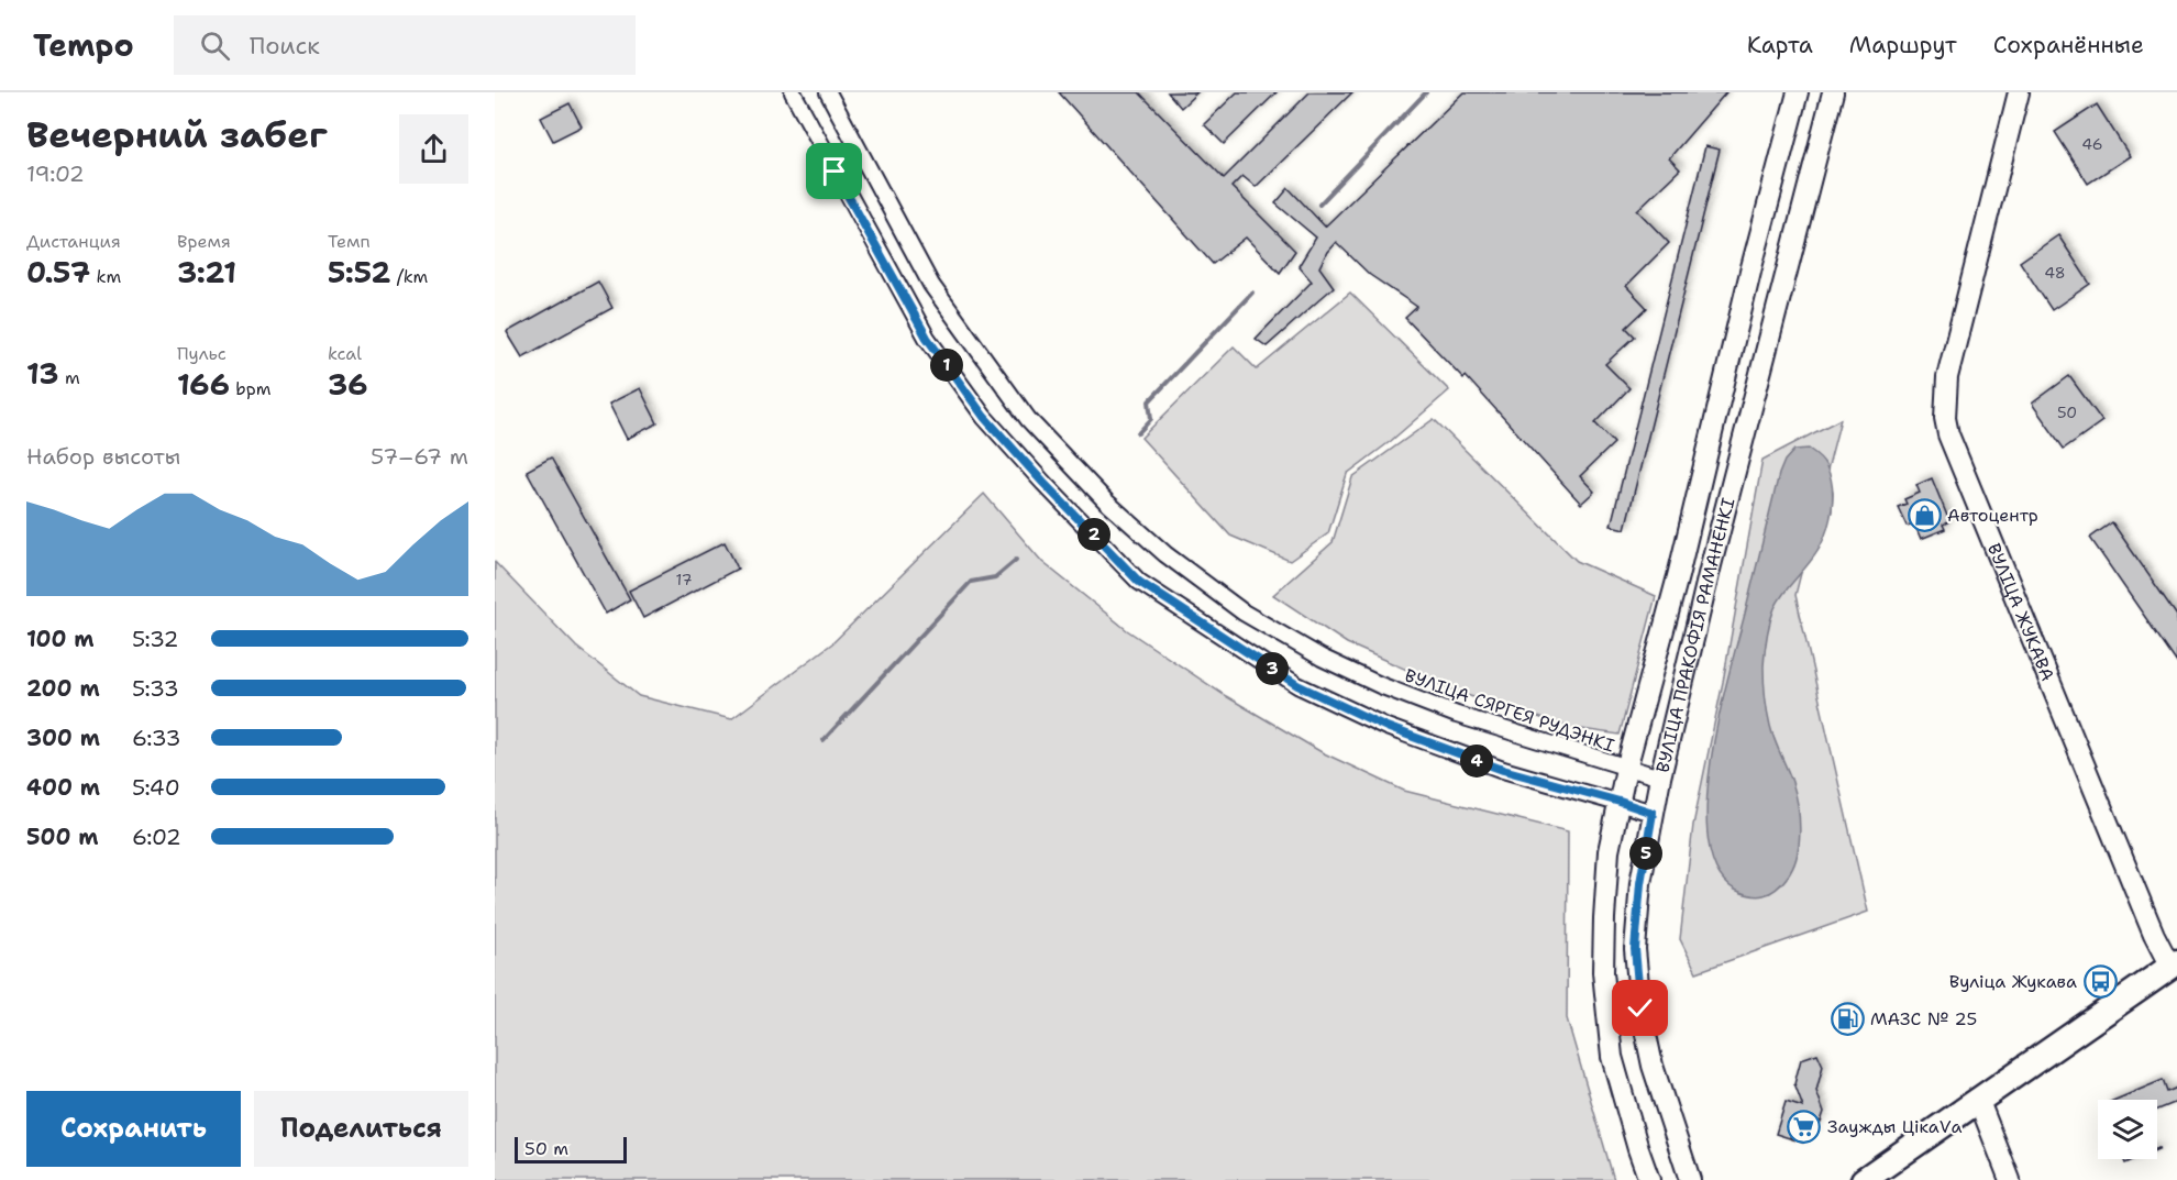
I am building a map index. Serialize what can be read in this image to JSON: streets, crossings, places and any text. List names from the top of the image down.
{
  "streets": {
    "street": ["ВУЛІЦА ЖУКАВА", "ВУЛІЦА ПРАКОФІЯ РАМАНЕНКІ", "ВУЛІЦА СЯРГЕЯ РУДЭНКІ"]
  },
  "crossings": [
    ["ВУЛІЦА ПРАКОФІЯ РАМАНЕНКІ", "ВУЛІЦА СЯРГЕЯ РУДЭНКІ"]
  ],
  "places": {
    "shop": ["Автоцентр"],
    "bus stop": ["Вуліца Жукава"],
    "fuel station": ["МАЗС № 25"],
    "supermarket": ["Заужды ЦікаVа"]
  },
  "house_numbers": [
    "46",
    "48",
    "50",
    "17"
  ],
  "scale_bar": "50 m",
  "page": {
    "header": "Tempo",
    "search": "Поиск",
    "nav": ["Карта", "Маршрут", "Сохранённые"],
    "heading": ["Вечерний забег", "19:02"],
    "stats": [
      ["Дистанция", "0.57 km"],
      ["Время", "3:21"],
      ["Темп", "5:52 /km"],
      ["13 m"],
      ["Пульс", "166 bpm"],
      ["kcal", "36"]
    ],
    "pins": [
      "1",
      "2",
      "3",
      "4",
      "5"
    ],
    "chart": ["Набор высоты", "57–67 m"],
    "list": [
      {
        "name": "100 m",
        "note": "5:32"
      },
      {
        "name": "200 m",
        "note": "5:33"
      },
      {
        "name": "300 m",
        "note": "6:33"
      },
      {
        "name": "400 m",
        "note": "5:40"
      },
      {
        "name": "500 m",
        "note": "6:02"
      }
    ],
    "buttons": ["Сохранить", "Поделиться"],
    "scale": "50 m"
  }
}
